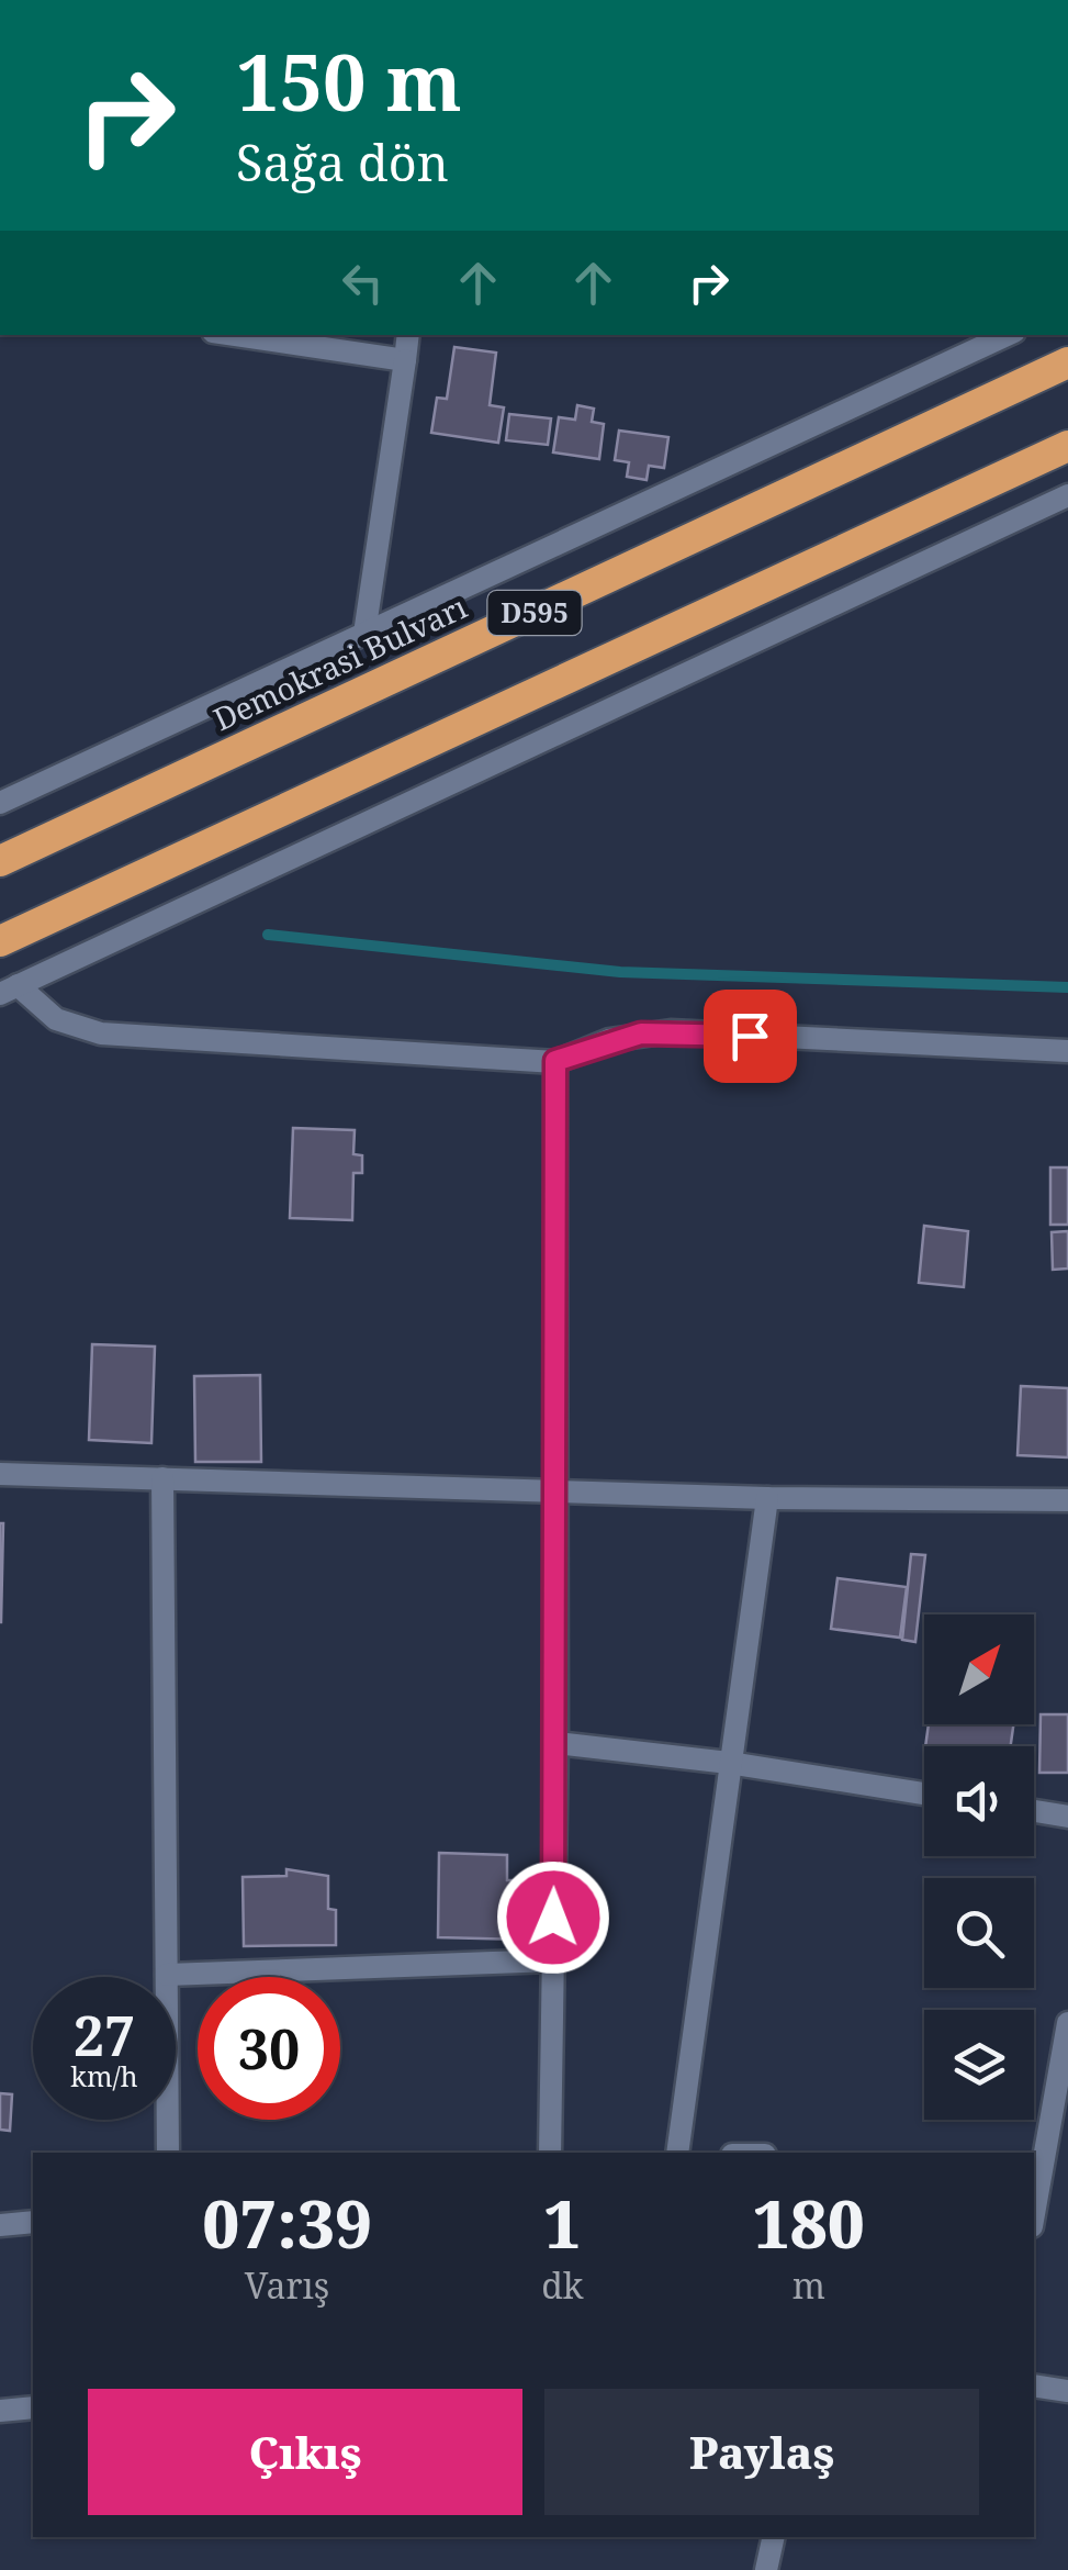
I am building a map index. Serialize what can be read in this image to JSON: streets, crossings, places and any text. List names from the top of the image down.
{
  "streets": {
    "highway": ["D595", "Demokrasi Bulvarı"]
  },
  "north": "top right",
  "page": {
    "turn": ["150 m", "Sağa dön"],
    "speed": "27 km/h",
    "limit": "30",
    "eta": [
      "07:39",
      "Varış",
      "1",
      "dk",
      "180",
      "m"
    ],
    "buttons": ["Çıkış", "Paylaş"]
  }
}
